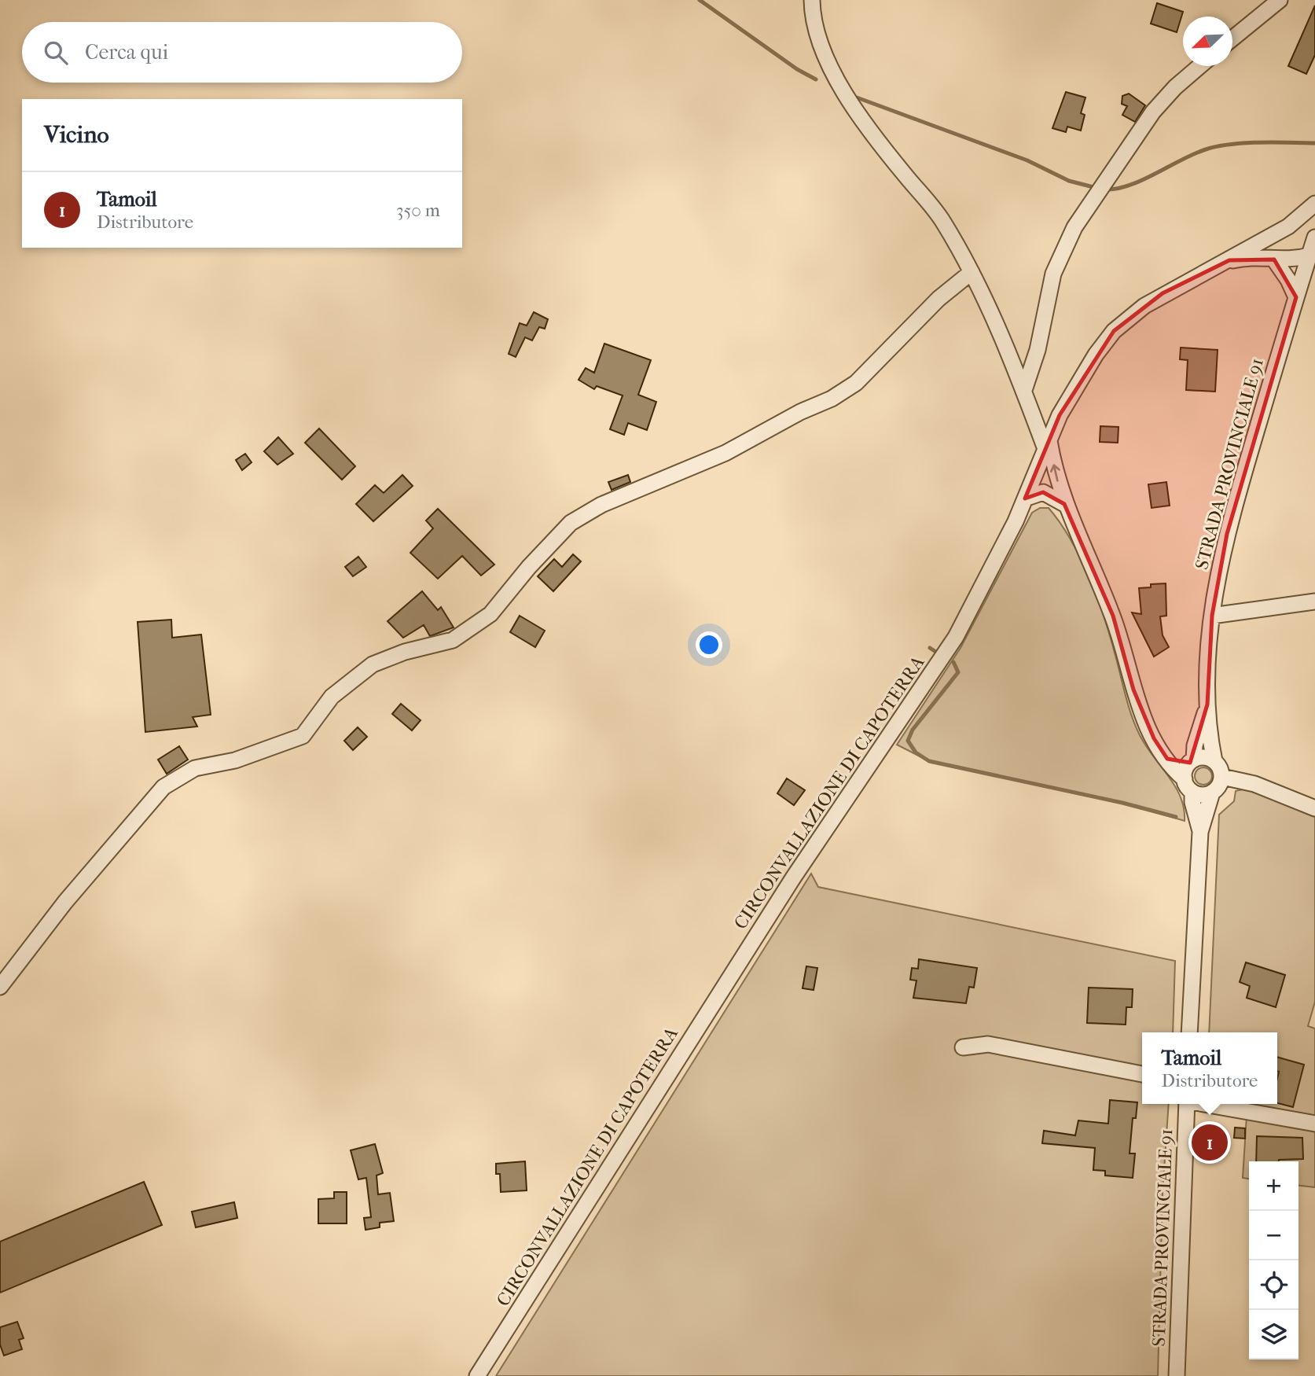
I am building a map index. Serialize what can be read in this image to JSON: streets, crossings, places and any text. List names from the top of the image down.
{
  "streets": {
    "street": ["STRADA PROVINCIALE 91", "CIRCONVALLAZIONE DI CAPOTERRA"]
  },
  "north": "bottom left",
  "page": {
    "search": "Cerca qui",
    "heading": "Vicino",
    "list": [
      {
        "mark": "1",
        "name": "Tamoil",
        "note": "Distributore",
        "value": "350 m"
      }
    ],
    "popup": ["Tamoil", "Distributore"],
    "pins": "1",
    "map_buttons": ["+", "−"]
  }
}
